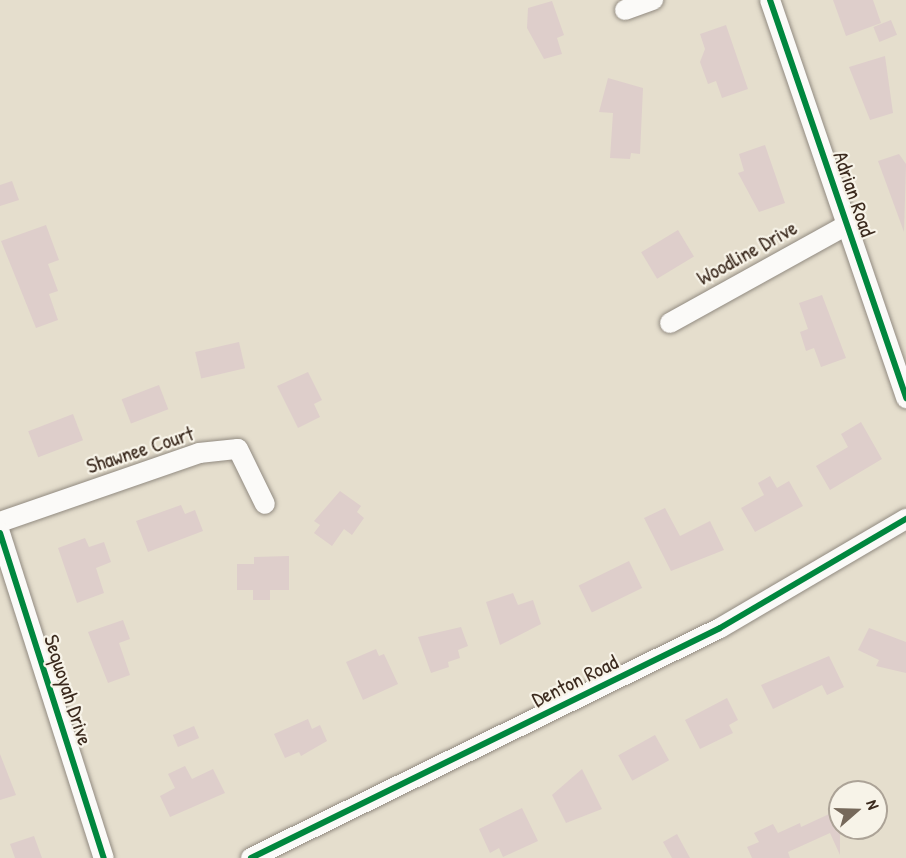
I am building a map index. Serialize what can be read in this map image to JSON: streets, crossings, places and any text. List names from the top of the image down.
{
  "streets": {
    "street": [
      "Adrian Road",
      "Woodline Drive",
      "Shawnee Court",
      "Denton Road",
      "Sequoyah Drive"
    ]
  },
  "crossings": [
    ["Adrian Road", "Woodline Drive"]
  ],
  "north": "right"
}
